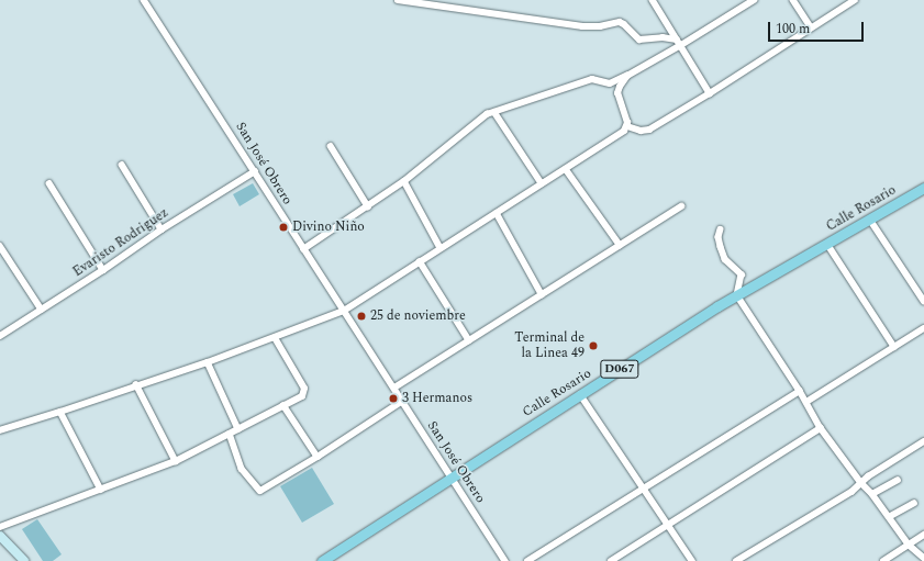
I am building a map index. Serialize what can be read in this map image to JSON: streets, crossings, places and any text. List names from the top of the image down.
{
  "streets": {
    "main road": ["Calle Rosario", "D067"],
    "street": ["San José Obrero", "Evaristo Rodriguez"]
  },
  "crossings": [
    ["San José Obrero", "Calle Rosario"],
    ["San José Obrero", "Evaristo Rodriguez"]
  ],
  "places": [
    "Divino Niño",
    "25 de noviembre",
    "Terminal de la Linea 49",
    "3 Hermanos"
  ],
  "scale_bar": "100 m"
}
